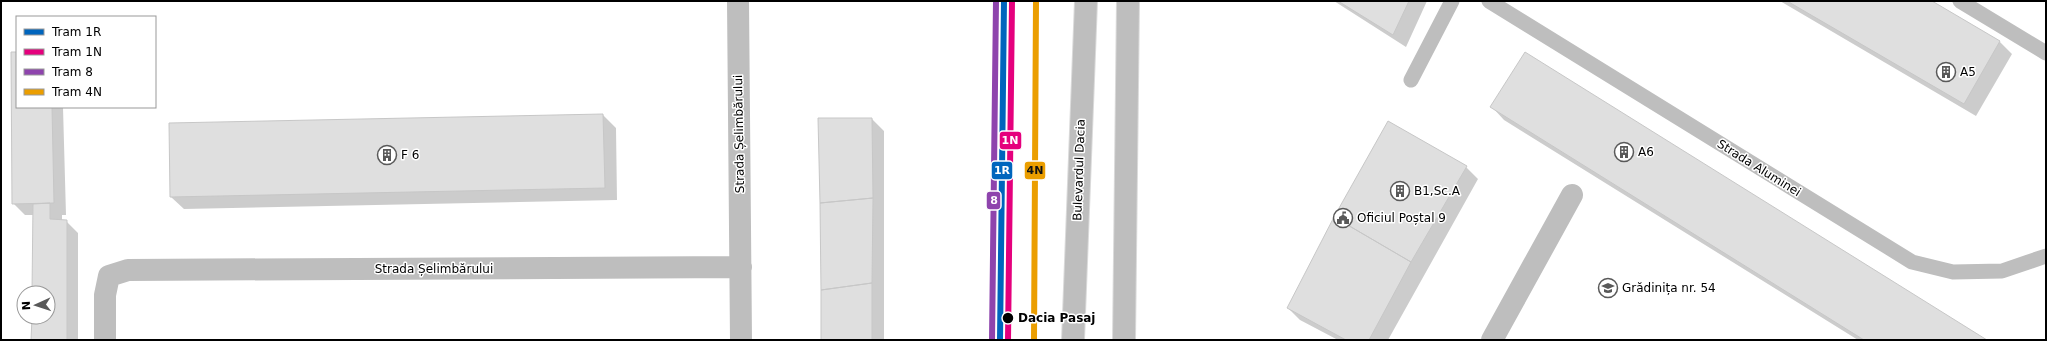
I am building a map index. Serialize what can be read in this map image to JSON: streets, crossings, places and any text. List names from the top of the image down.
{
  "streets": {
    "street": ["Strada Șelimbărului", "Bulevardul Dacia"],
    "lane": ["Strada Aluminei"]
  },
  "places": {
    "building": [
      "A5",
      "A6",
      "F 6",
      "B1,Sc.A"
    ],
    "public building": ["Oficiul Poștal 9"],
    "school or university": ["Grădinița nr. 54"],
    "other": ["Dacia Pasaj"]
  },
  "lines": [
    "tram line 1R",
    "tram line 1N",
    "tram line 8",
    "tram line 4N"
  ],
  "legend": [
    "Tram 1R",
    "Tram 1N",
    "Tram 8",
    "Tram 4N"
  ],
  "north": "left"
}
